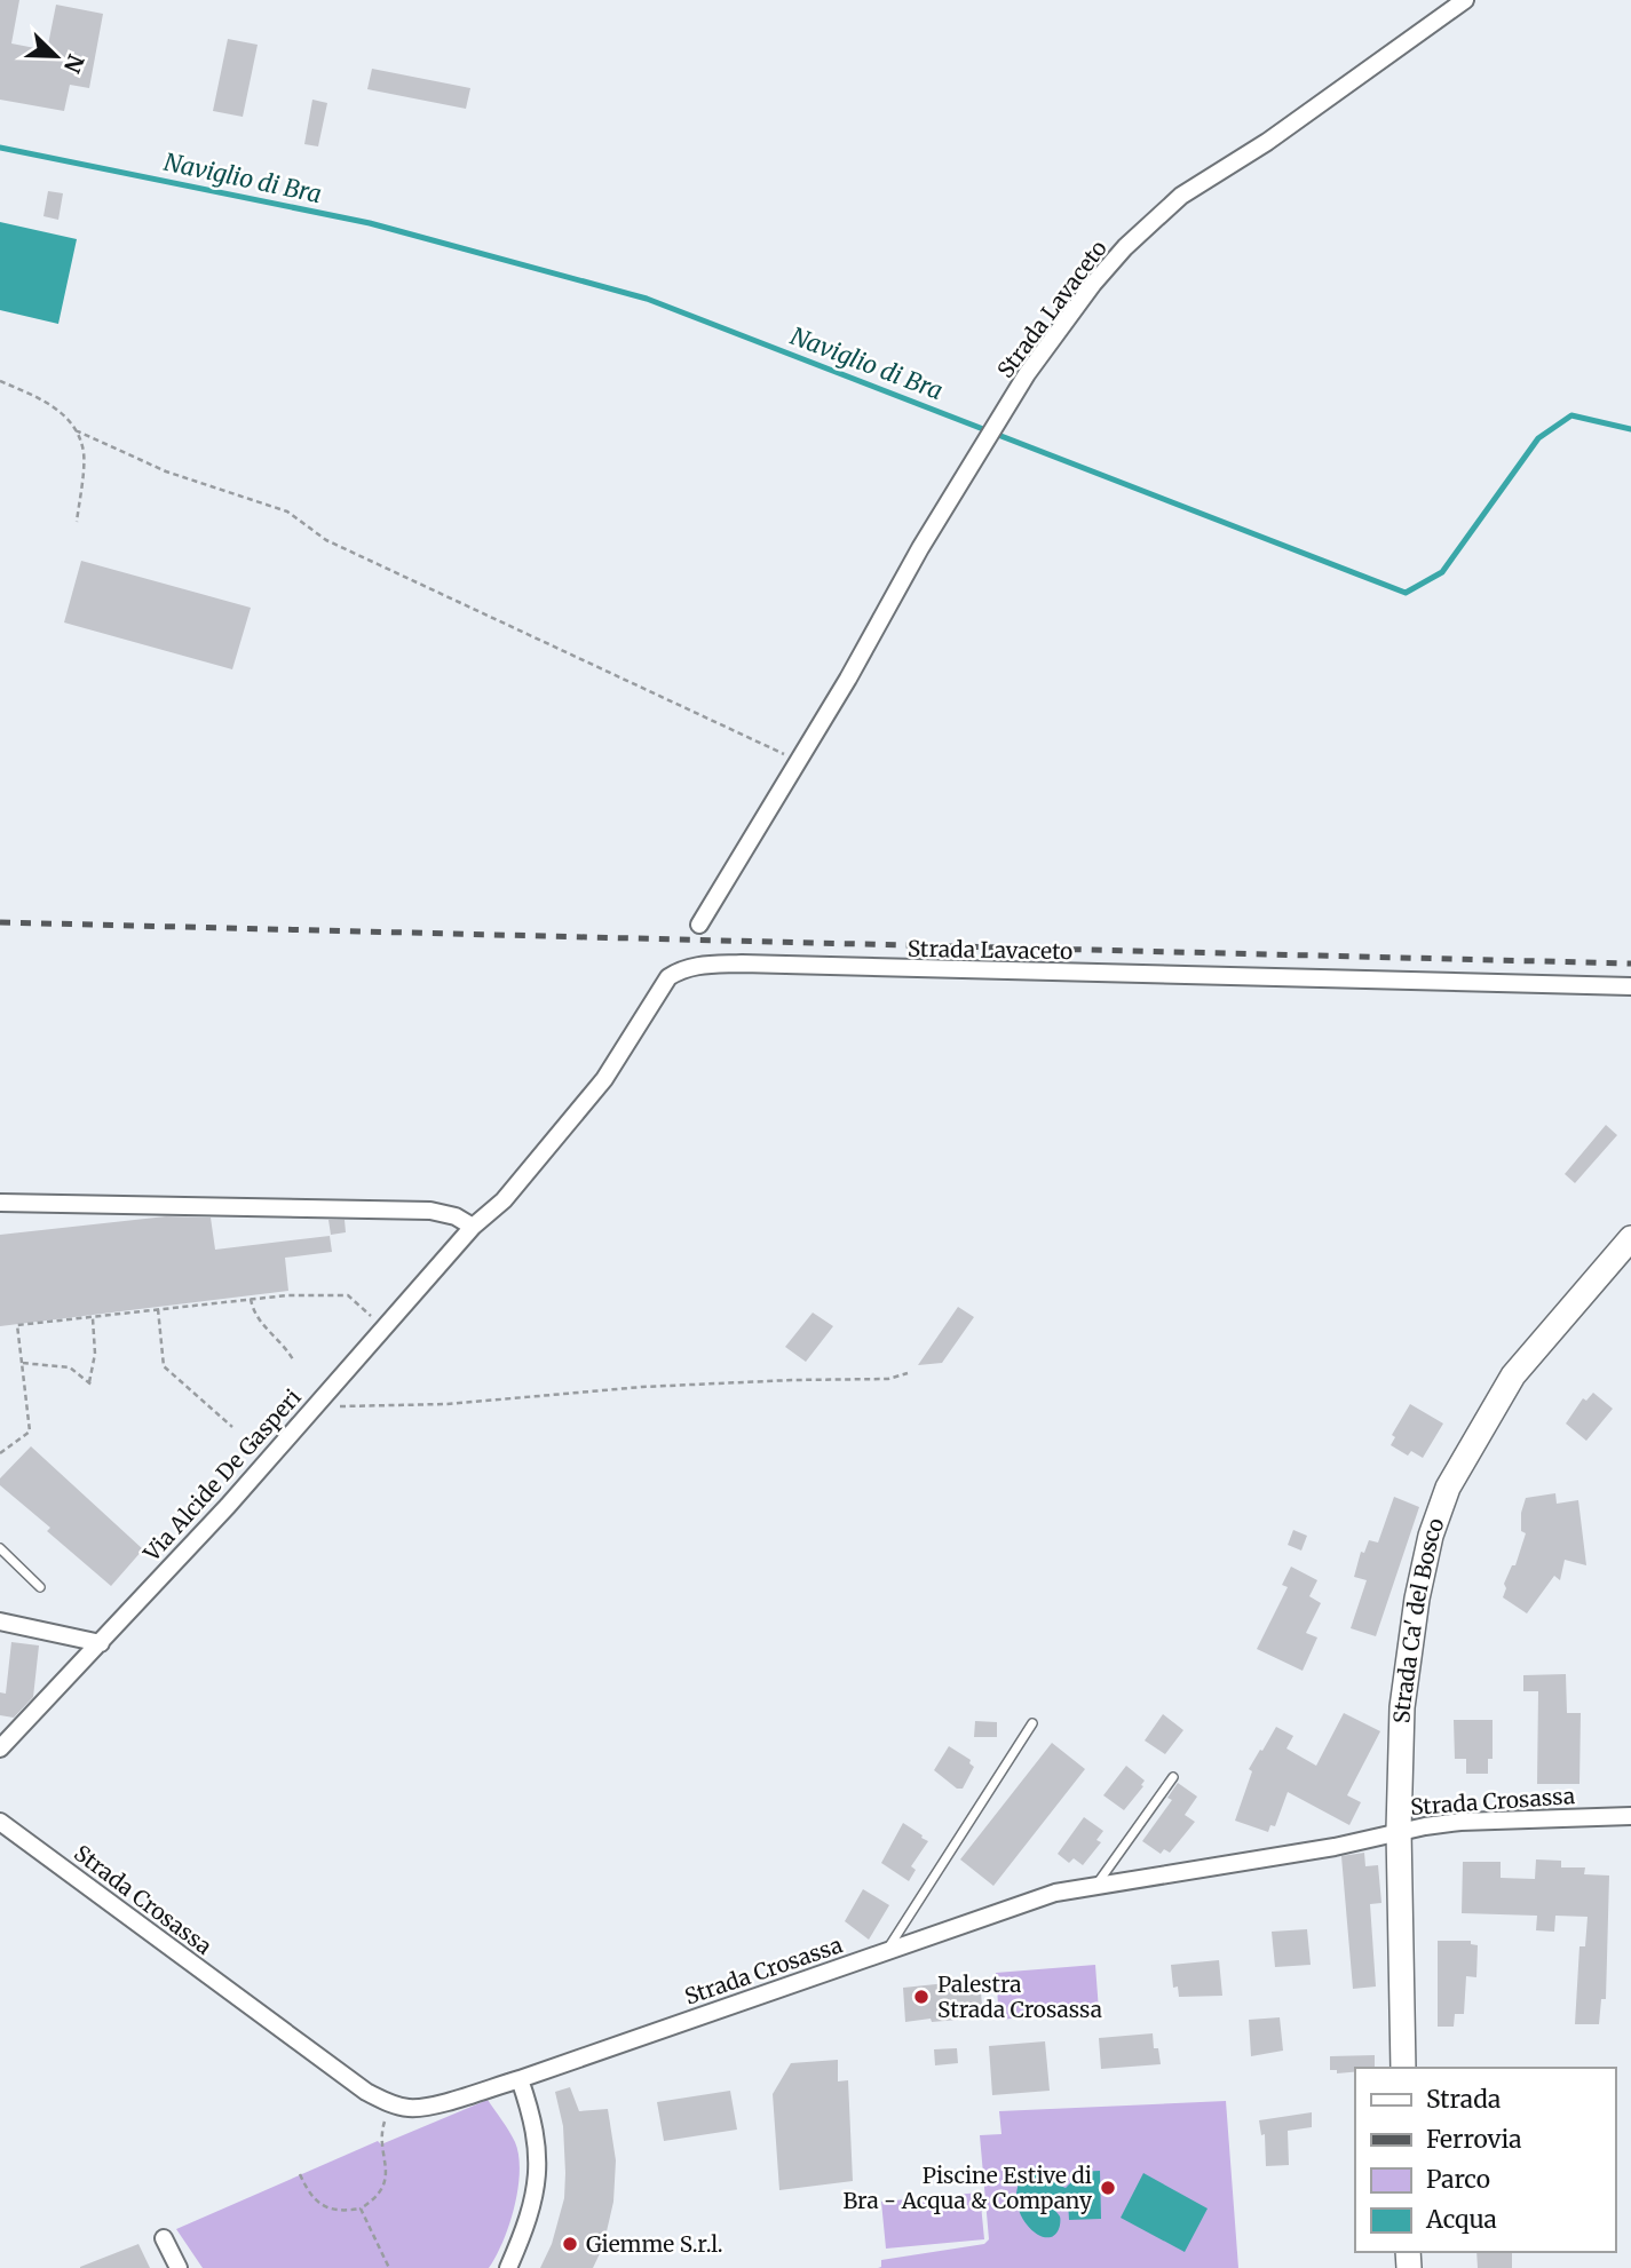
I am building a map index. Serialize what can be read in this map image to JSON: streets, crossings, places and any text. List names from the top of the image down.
{
  "streets": {
    "street": [
      "Strada Lavaceto",
      "Via Alcide De Gasperi",
      "Strada Ca' del Bosco",
      "Strada Crosassa"
    ]
  },
  "crossings": [
    ["Strada Lavaceto", "Via Alcide De Gasperi"],
    ["Strada Ca' del Bosco", "Strada Crosassa"]
  ],
  "water": ["Naviglio di Bra"],
  "places": ["Palestra Strada Crosassa", "Piscine Estive di Bra - Acqua & Company", "Giemme S.r.l."],
  "legend": [
    "Strada",
    "Ferrovia",
    "Parco",
    "Acqua"
  ],
  "north": "bottom right"
}
